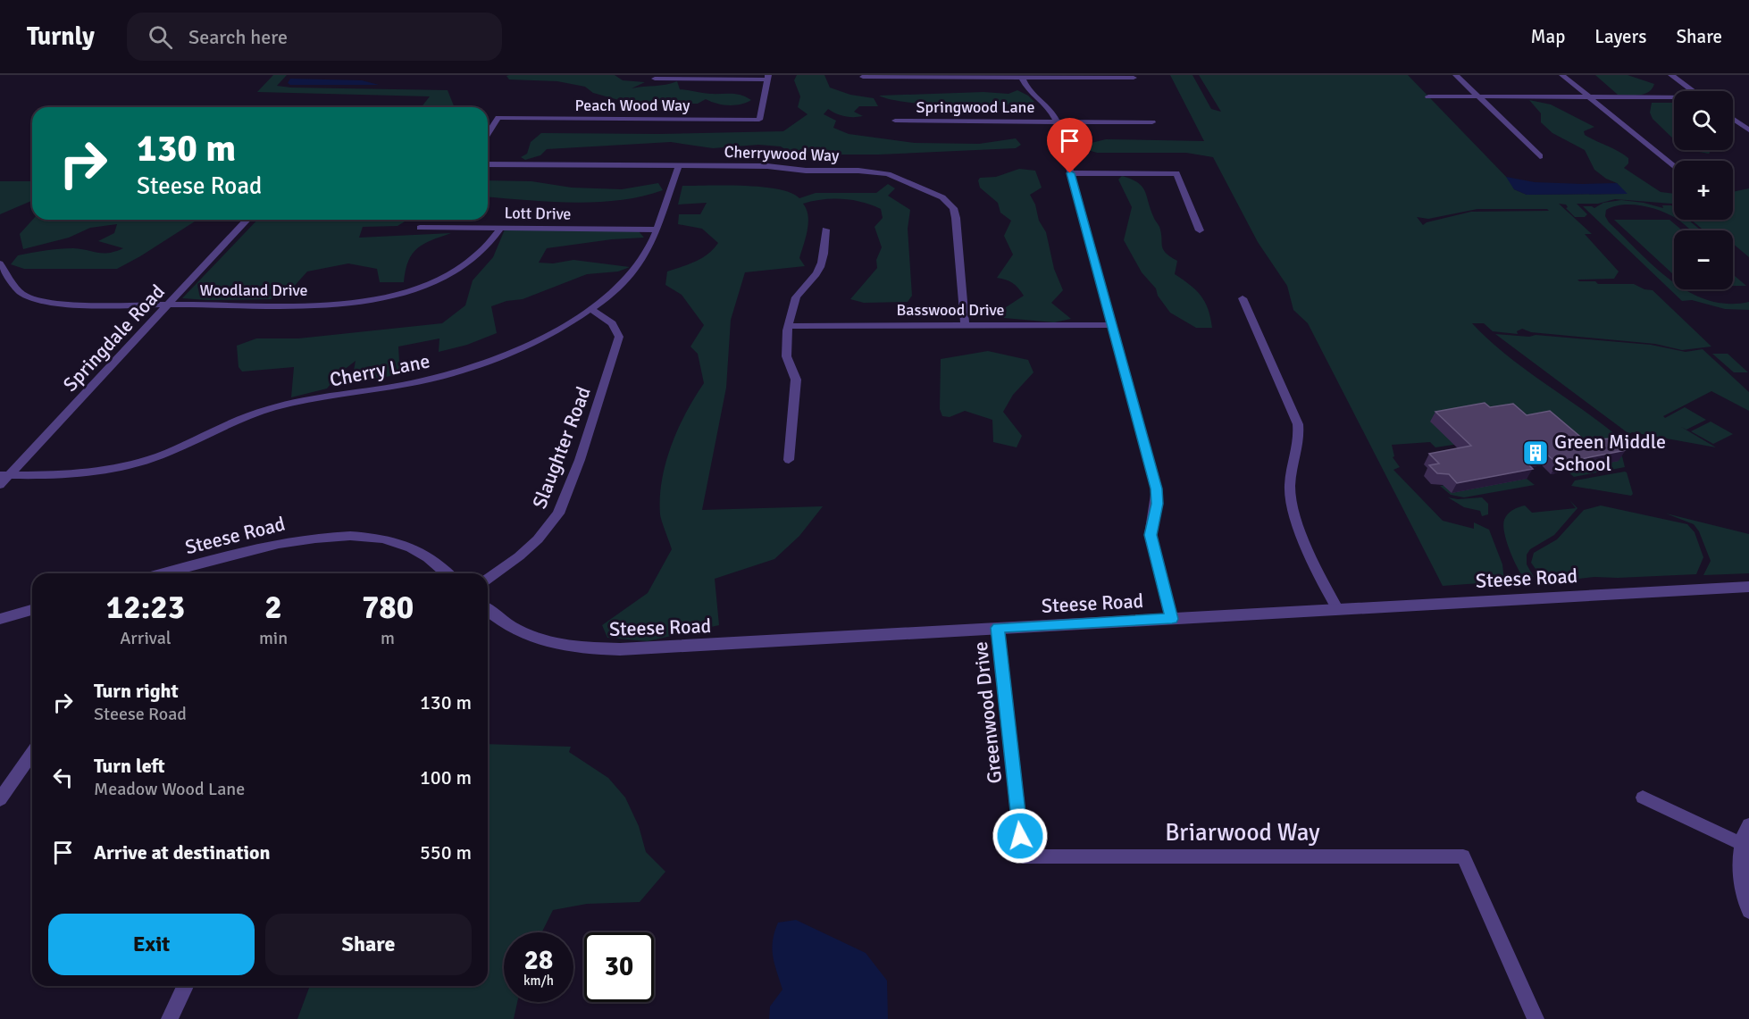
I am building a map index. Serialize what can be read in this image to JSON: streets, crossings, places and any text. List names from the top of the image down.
{
  "streets": {
    "street": [
      "Peach Wood Way",
      "Springwood Lane",
      "Cherrywood Way",
      "Lott Drive",
      "Woodland Drive",
      "Basswood Drive",
      "Springdale Road",
      "Cherry Lane",
      "Slaughter Road",
      "Steese Road",
      "Greenwood Drive",
      "Briarwood Way"
    ]
  },
  "crossings": [
    ["Cherrywood Way", "Basswood Drive"],
    ["Cherrywood Way", "Cherry Lane"],
    ["Lott Drive", "Woodland Drive"],
    ["Lott Drive", "Cherry Lane"],
    ["Woodland Drive", "Springdale Road"],
    ["Springdale Road", "Cherry Lane"],
    ["Cherry Lane", "Slaughter Road"],
    ["Steese Road", "Greenwood Drive"],
    ["Greenwood Drive", "Briarwood Way"]
  ],
  "places": {
    "building": ["Green Middle School"]
  },
  "page": {
    "header": "Turnly",
    "search": "Search here",
    "nav": ["Map", "Layers", "Share"],
    "map_buttons": ["+", "−"],
    "turn": ["130 m", "Steese Road"],
    "eta": [
      "12:23",
      "Arrival",
      "2",
      "min",
      "780",
      "m"
    ],
    "list": [
      {
        "name": "Turn right",
        "note": "Steese Road",
        "value": "130 m"
      },
      {
        "name": "Turn left",
        "note": "Meadow Wood Lane",
        "value": "100 m"
      },
      {
        "name": "Arrive at destination",
        "value": "550 m"
      }
    ],
    "buttons": ["Exit", "Share"],
    "speed": "28 km/h",
    "limit": "30"
  }
}
